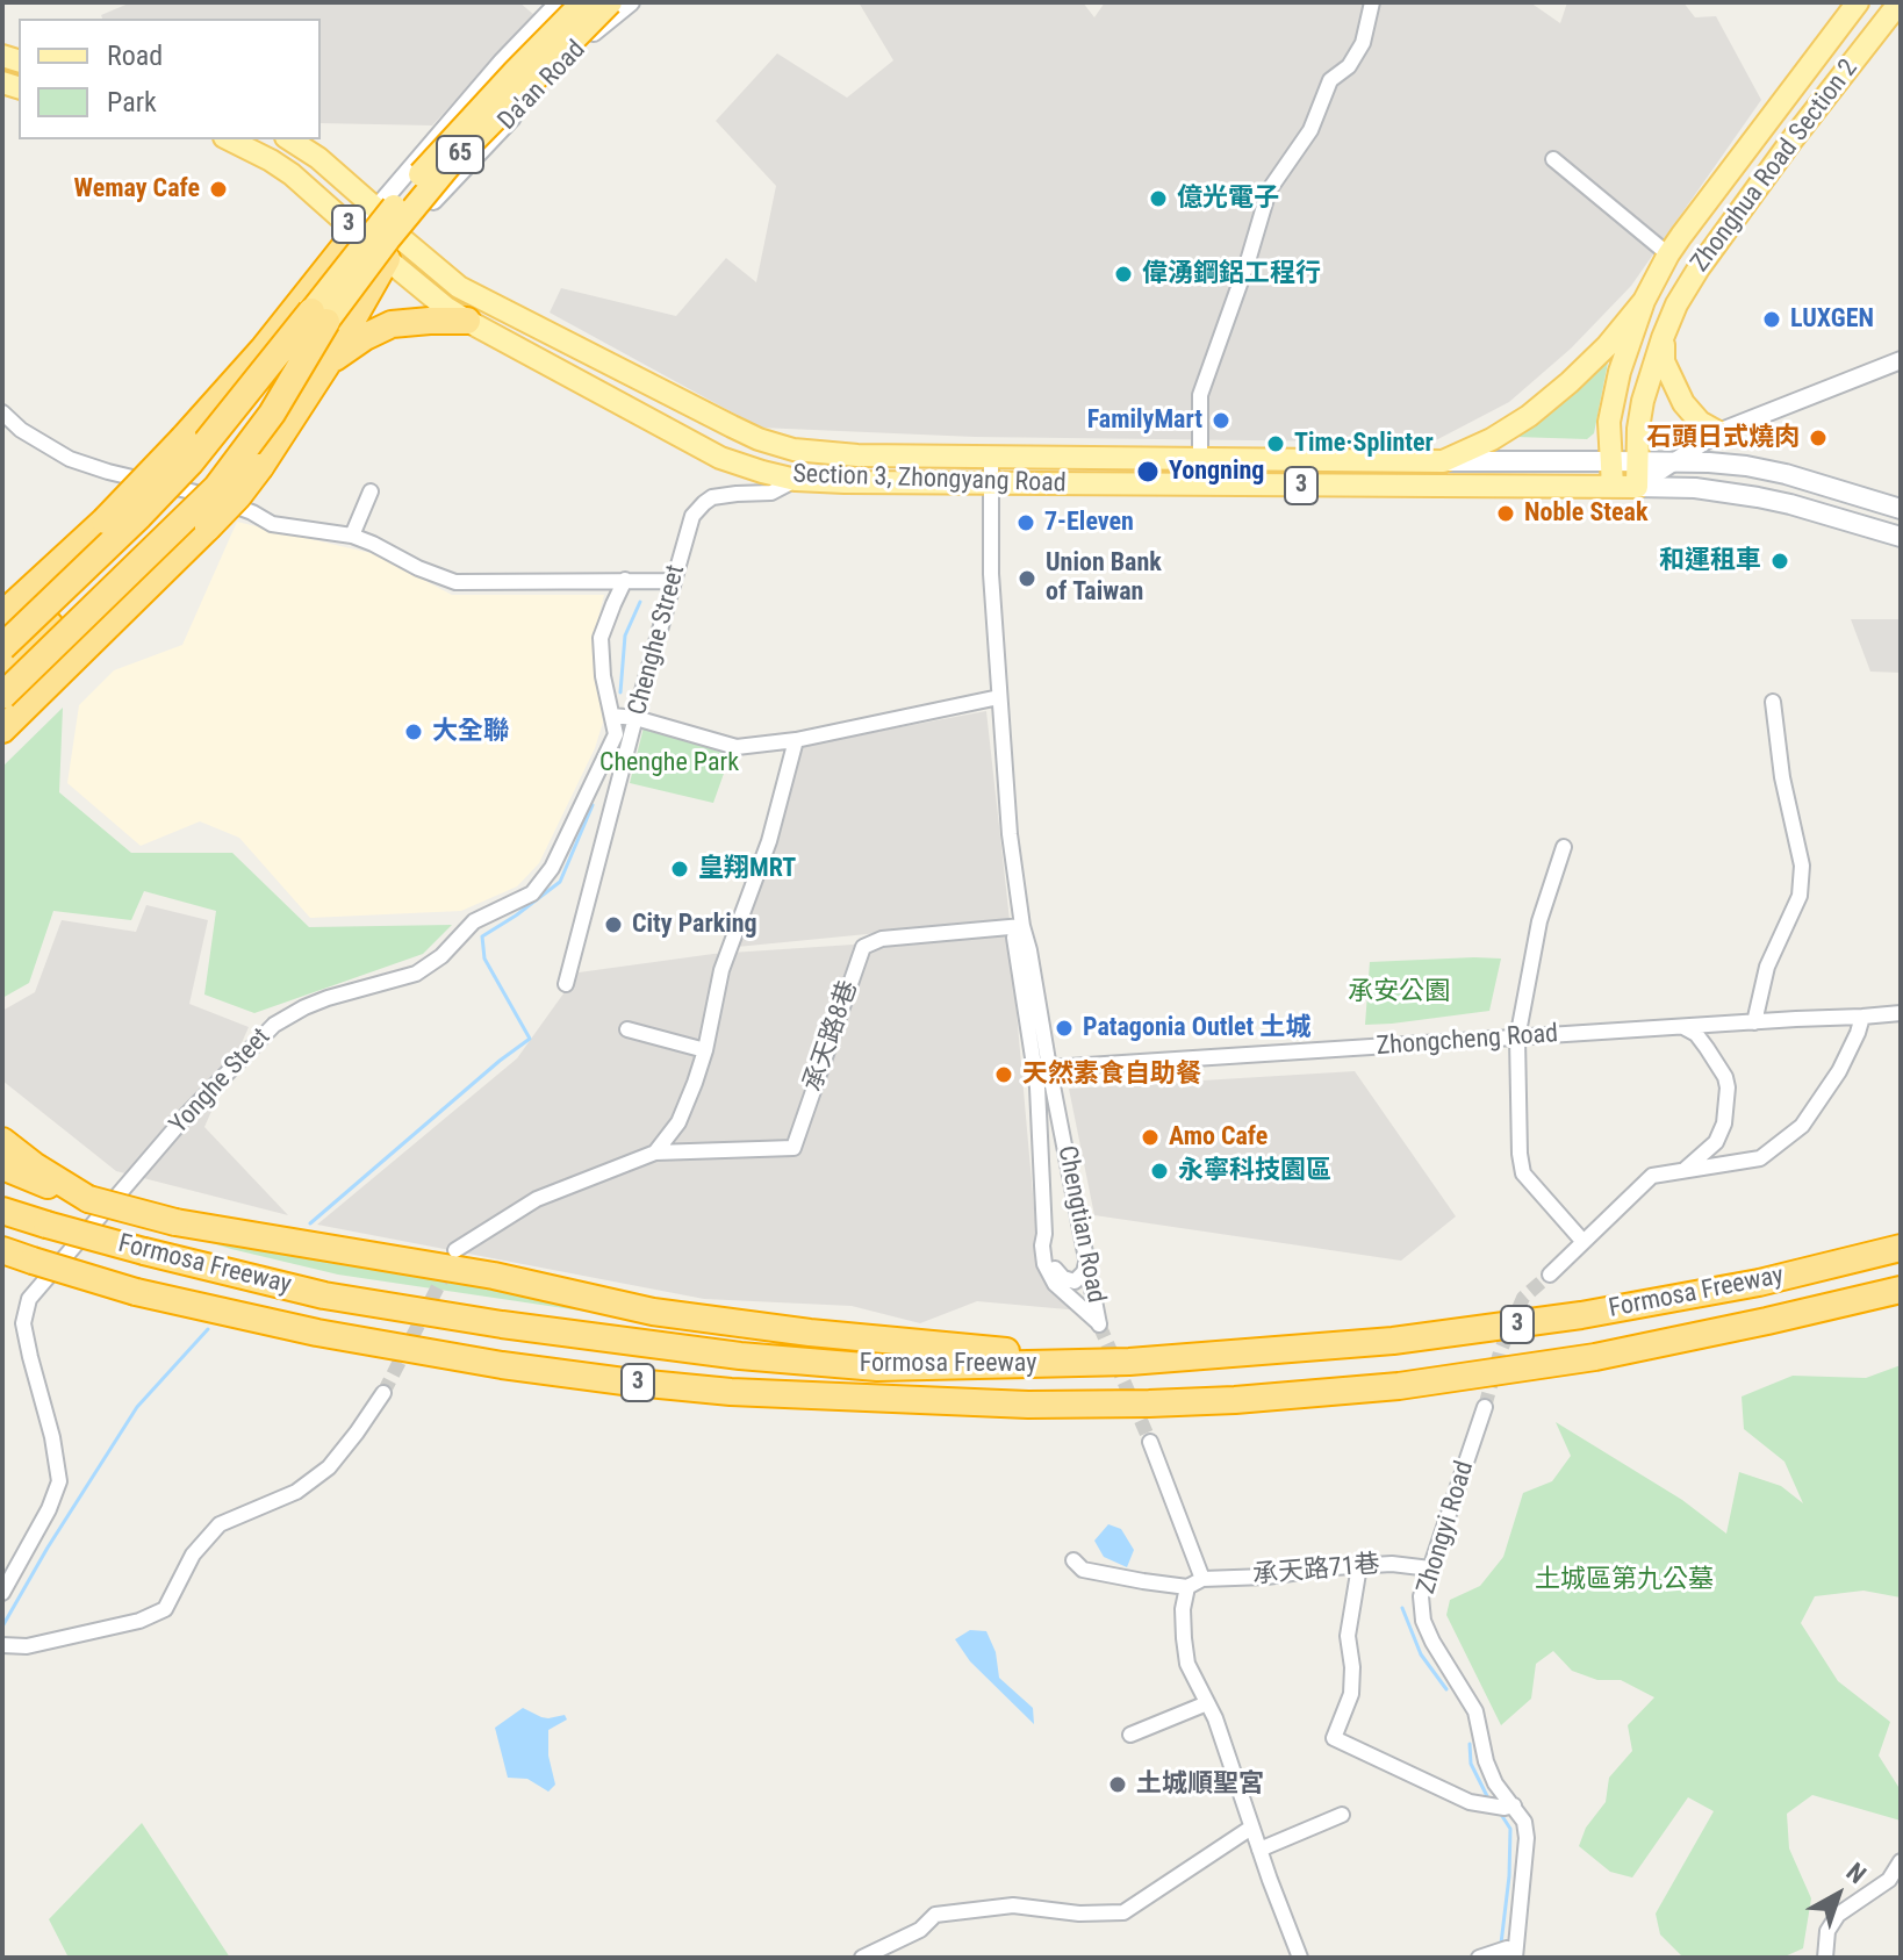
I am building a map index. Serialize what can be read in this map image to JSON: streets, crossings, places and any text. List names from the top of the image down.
{
  "streets": {
    "highway": ["65", "3", "Formosa Freeway"],
    "main road": ["Zhonghua Road Section 2", "Section 3, Zhongyang Road"],
    "street": [
      "Da'an Road",
      "Chenghe Street",
      "承天路8巷",
      "Zhongcheng Road",
      "Yonghe Steet",
      "Chengtian Road",
      "Zhongyi Road",
      "承天路71巷"
    ]
  },
  "crossings": [
    ["Da'an Road", "Section 3, Zhongyang Road"],
    ["Zhonghua Road Section 2", "3"],
    ["Zhonghua Road Section 2", "Section 3, Zhongyang Road"],
    ["3", "Section 3, Zhongyang Road"],
    ["Section 3, Zhongyang Road", "Chenghe Street"],
    ["Section 3, Zhongyang Road", "Chengtian Road"],
    ["承天路8巷", "Chengtian Road"],
    ["Zhongcheng Road", "Chengtian Road"],
    ["Zhongyi Road", "承天路71巷"]
  ],
  "parks": ["Chenghe Park", "承安公園", "土城區第九公墓"],
  "places": [
    "Wemay Cafe",
    "億光電子",
    "偉湧鋼鋁工程行",
    "LUXGEN",
    "FamilyMart",
    "石頭日式燒肉",
    "Time·Splinter",
    "Yongning",
    "Noble Steak",
    "7-Eleven",
    "和運租車",
    "Union Bank of Taiwan",
    "大全聯",
    "皇翔MRT",
    "City Parking",
    "Patagonia Outlet 土城",
    "天然素食自助餐",
    "Amo Cafe",
    "永寧科技園區",
    "土城順聖宮"
  ],
  "legend": ["Road", "Park"],
  "north": "top right"
}
